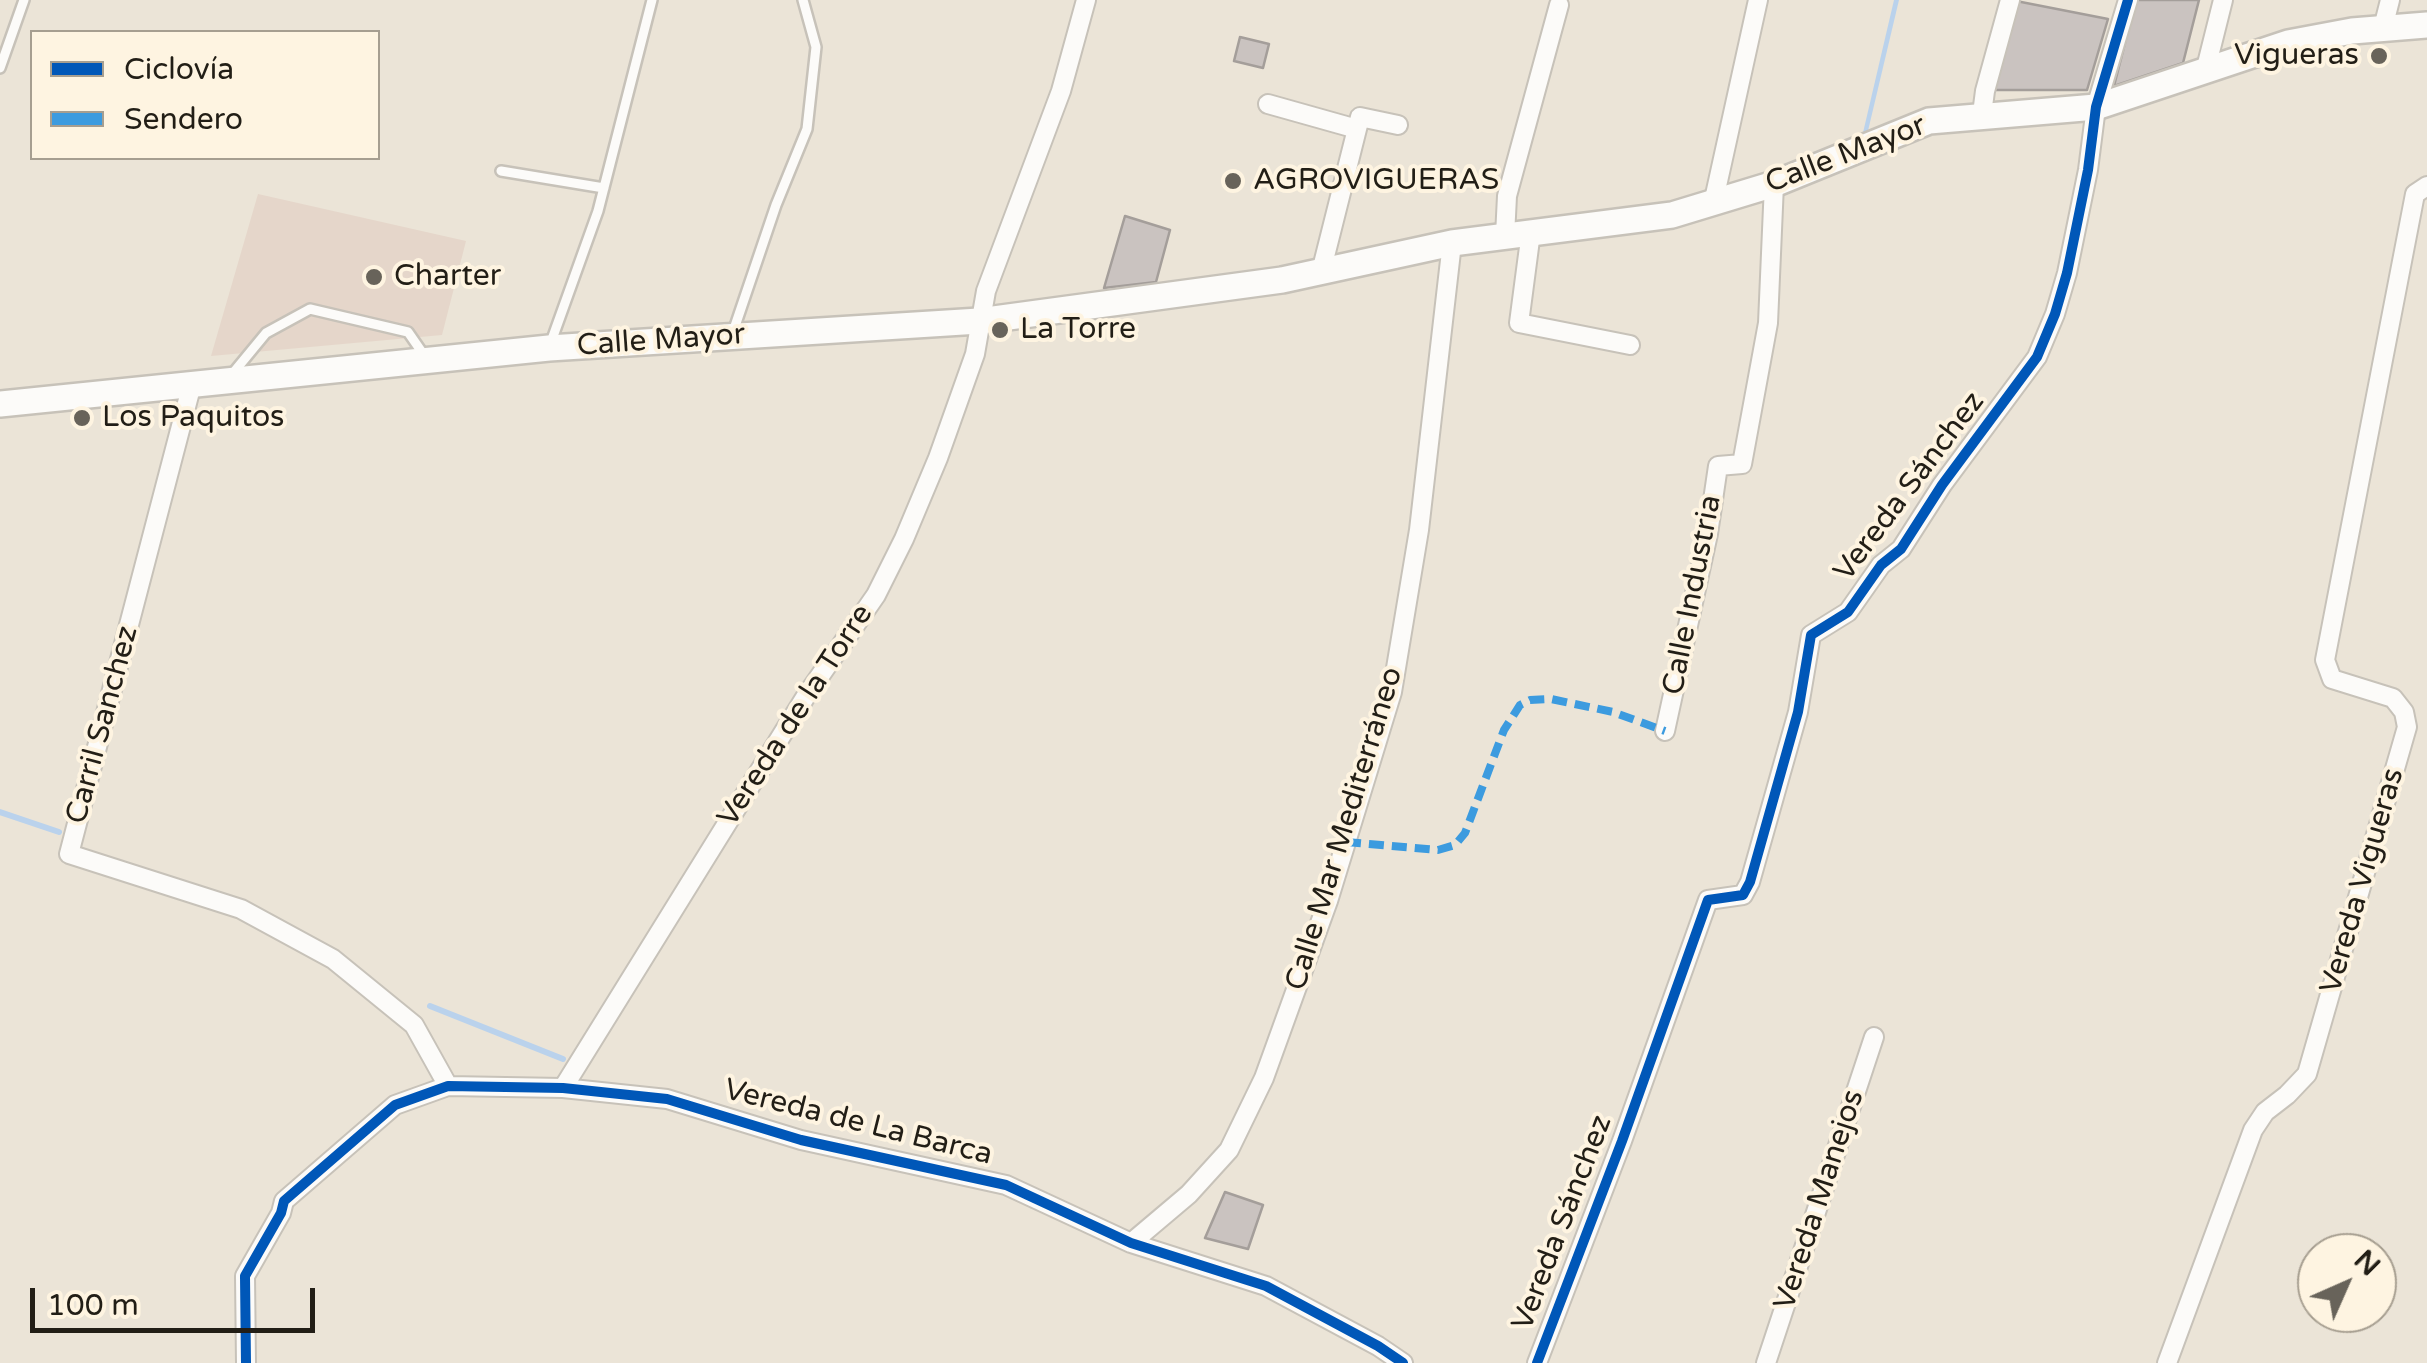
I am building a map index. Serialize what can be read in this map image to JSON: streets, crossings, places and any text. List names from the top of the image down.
{
  "streets": {
    "main road": ["Calle Mayor"],
    "street": [
      "Vereda Sánchez",
      "Calle Industria",
      "Vereda de la Torre",
      "Carril Sanchez",
      "Calle Mar Mediterráneo",
      "Vereda Vigueras",
      "Vereda de La Barca",
      "Vereda Manejos"
    ]
  },
  "crossings": [
    ["Calle Mayor", "Vereda Sánchez"],
    ["Calle Mayor", "Calle Industria"],
    ["Calle Mayor", "Vereda de la Torre"],
    ["Calle Mayor", "Carril Sanchez"],
    ["Calle Mayor", "Calle Mar Mediterráneo"],
    ["Vereda de la Torre", "Vereda de La Barca"],
    ["Carril Sanchez", "Vereda de La Barca"],
    ["Calle Mar Mediterráneo", "Vereda de La Barca"]
  ],
  "places": [
    "Vigueras",
    "AGROVIGUERAS",
    "Charter",
    "La Torre",
    "Los Paquitos"
  ],
  "legend": ["Ciclovía", "Sendero"],
  "scale_bar": "100 m",
  "north": "top right"
}
